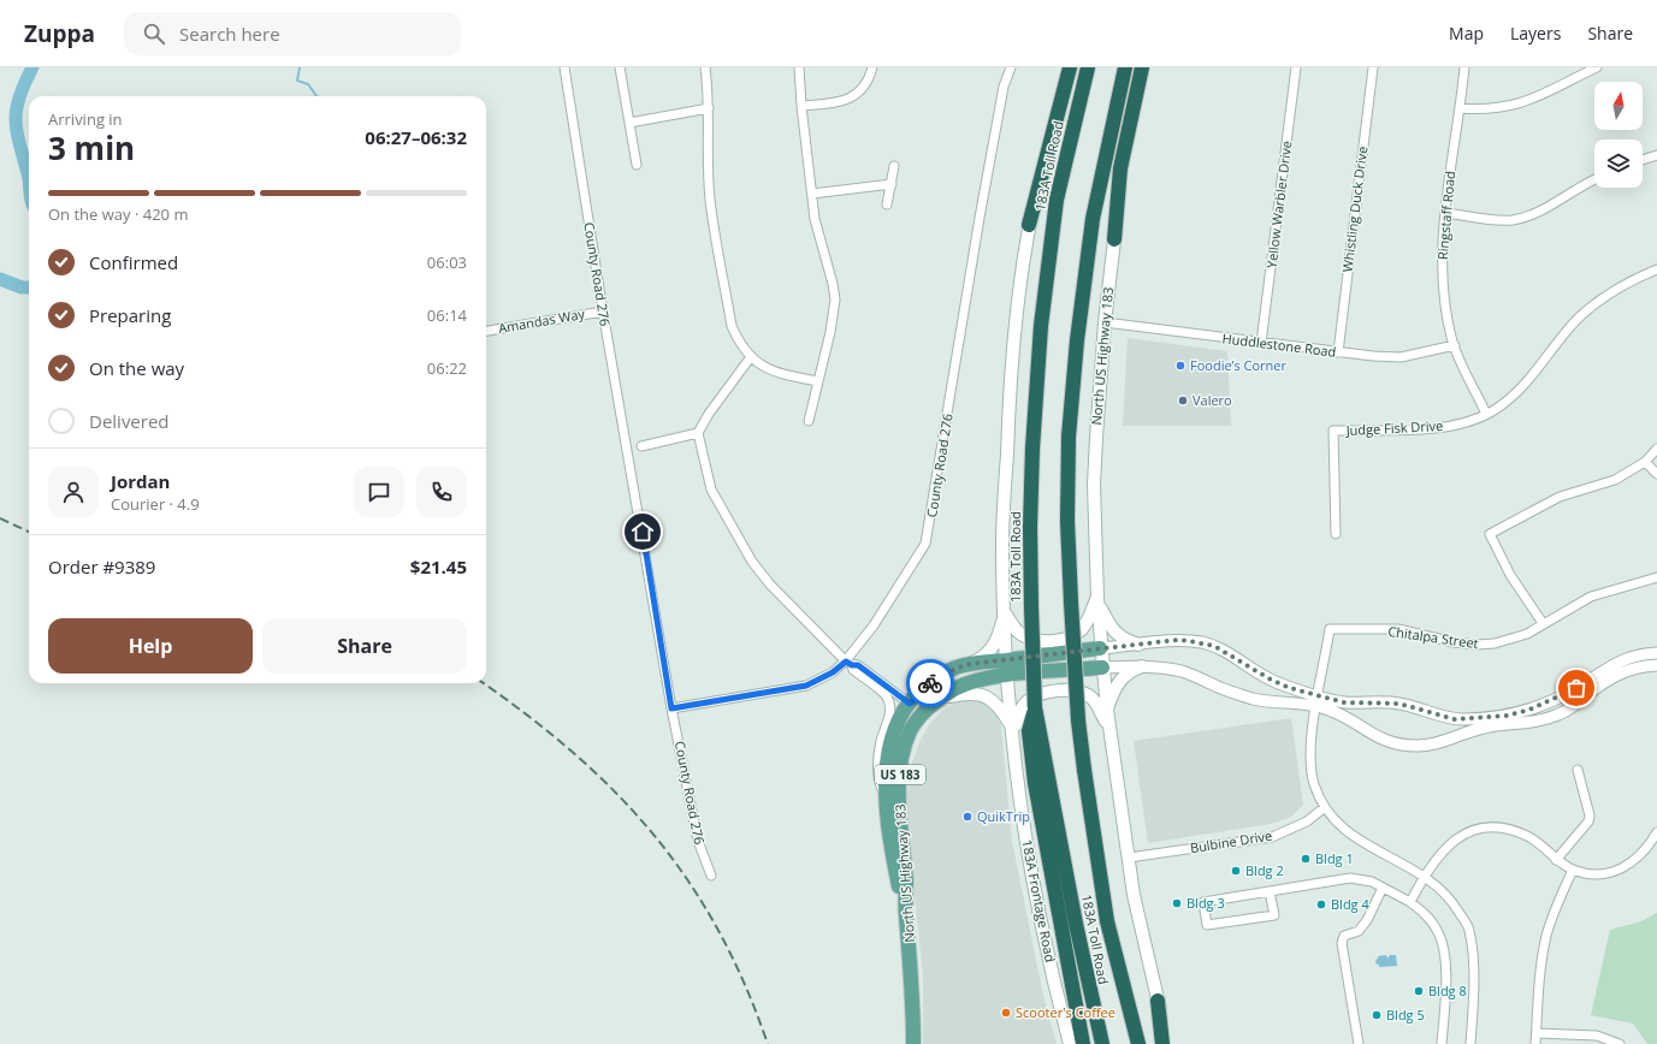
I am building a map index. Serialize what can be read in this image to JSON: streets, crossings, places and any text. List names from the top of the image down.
{
  "streets": {
    "highway": ["183A Toll Road"],
    "main road": ["North US Highway 183", "US 183", "183A Frontage Road"],
    "street": [
      "Yellow Warbler Drive",
      "Whistling Duck Drive",
      "Ringstaff Road",
      "County Road 276",
      "Amandas Way",
      "Huddlestone Road",
      "Judge Fisk Drive",
      "Chitalpa Street",
      "Bulbine Drive"
    ]
  },
  "crossings": [
    ["Yellow Warbler Drive", "Huddlestone Road"],
    ["Whistling Duck Drive", "Huddlestone Road"],
    ["Ringstaff Road", "Huddlestone Road"],
    ["Ringstaff Road", "Judge Fisk Drive"],
    ["County Road 276", "Amandas Way"],
    ["Huddlestone Road", "North US Highway 183"],
    ["North US Highway 183", "US 183"],
    ["North US Highway 183", "183A Frontage Road"],
    ["US 183", "183A Frontage Road"]
  ],
  "places": [
    "Foodie’s Corner",
    "Valero",
    "QuikTrip",
    "Bldg 1",
    "Bldg 2",
    "Bldg 3",
    "Bldg 4",
    "Bldg 8",
    "Scooter's Coffee",
    "Bldg 5"
  ],
  "north": "top",
  "page": {
    "header": "Zuppa",
    "search": "Search here",
    "nav": ["Map", "Layers", "Share"],
    "heading": ["3 min", "Arriving in", "06:27–06:32"],
    "panel": [
      "Jordan",
      "Courier · 4.9",
      "Order #9389",
      "$21.45"
    ],
    "bar": "On the way · 420 m",
    "list": [
      ["Confirmed", "06:03"],
      ["Preparing", "06:14"],
      ["On the way", "06:22"],
      "Delivered"
    ],
    "buttons": ["Help", "Share"]
  }
}
